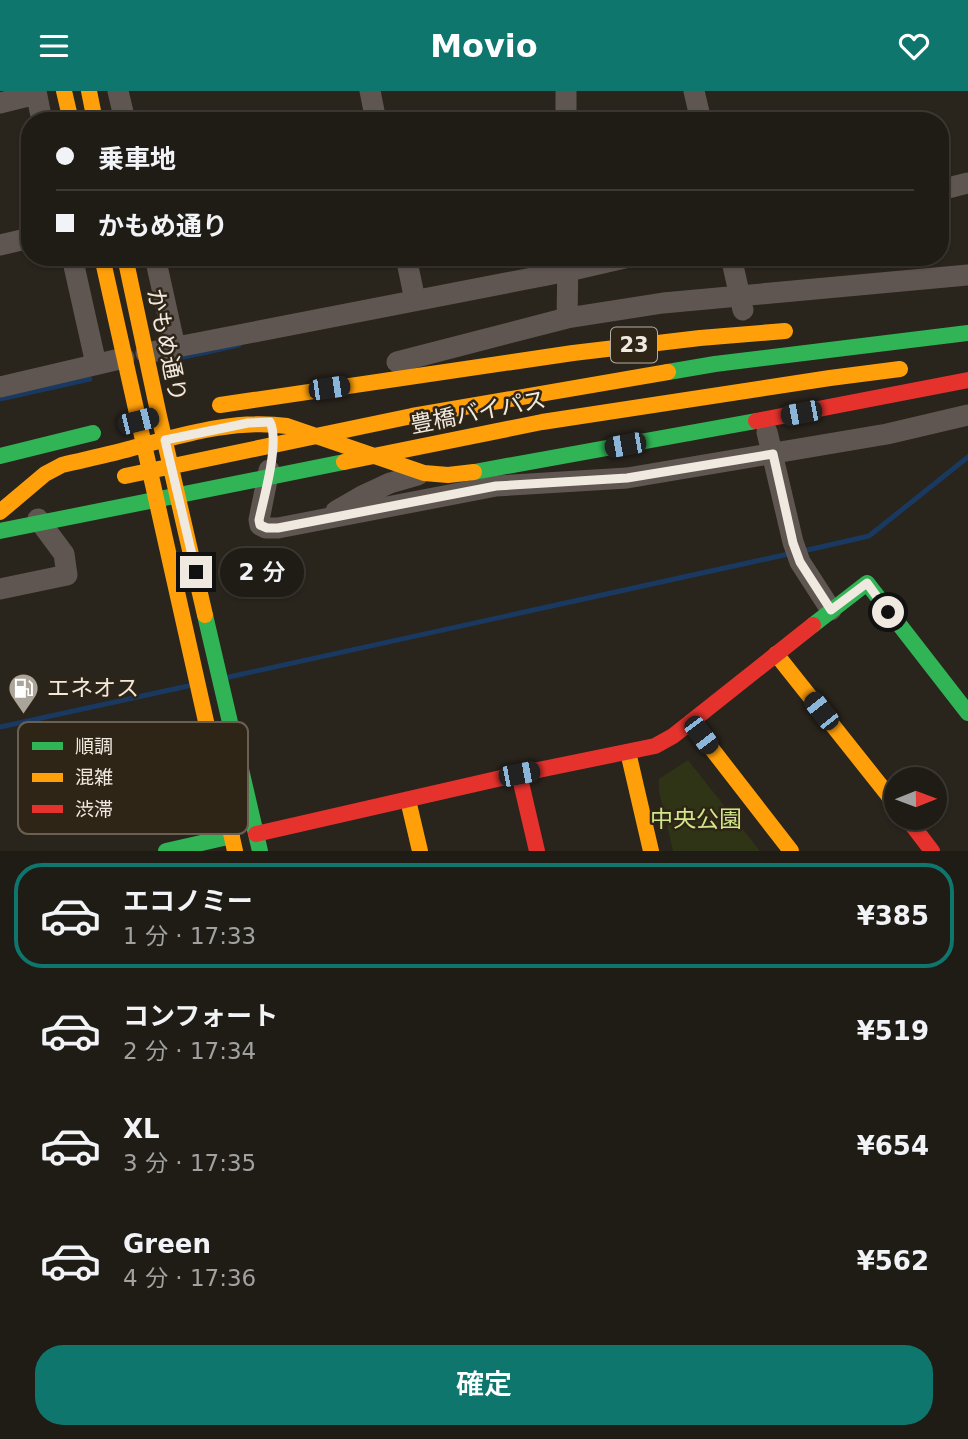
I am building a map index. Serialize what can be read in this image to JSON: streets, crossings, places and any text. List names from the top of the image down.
{
  "streets": {
    "main road": ["かもめ通り", "23", "豊橋バイパス"]
  },
  "parks": ["中央公園"],
  "places": {
    "fuel station": ["エネオス"]
  },
  "legend": ["順調", "混雑", "渋滞"],
  "north": "right",
  "page": {
    "header": "Movio",
    "banner": ["乗車地", "かもめ通り"],
    "bubble": "2 分",
    "list": [
      {
        "name": "エコノミー",
        "note": "1 分 · 17:33",
        "value": "¥385"
      },
      {
        "name": "コンフォート",
        "note": "2 分 · 17:34",
        "value": "¥519"
      },
      {
        "name": "XL",
        "note": "3 分 · 17:35",
        "value": "¥654"
      },
      {
        "name": "Green",
        "note": "4 分 · 17:36",
        "value": "¥562"
      }
    ],
    "buttons": "確定"
  }
}
